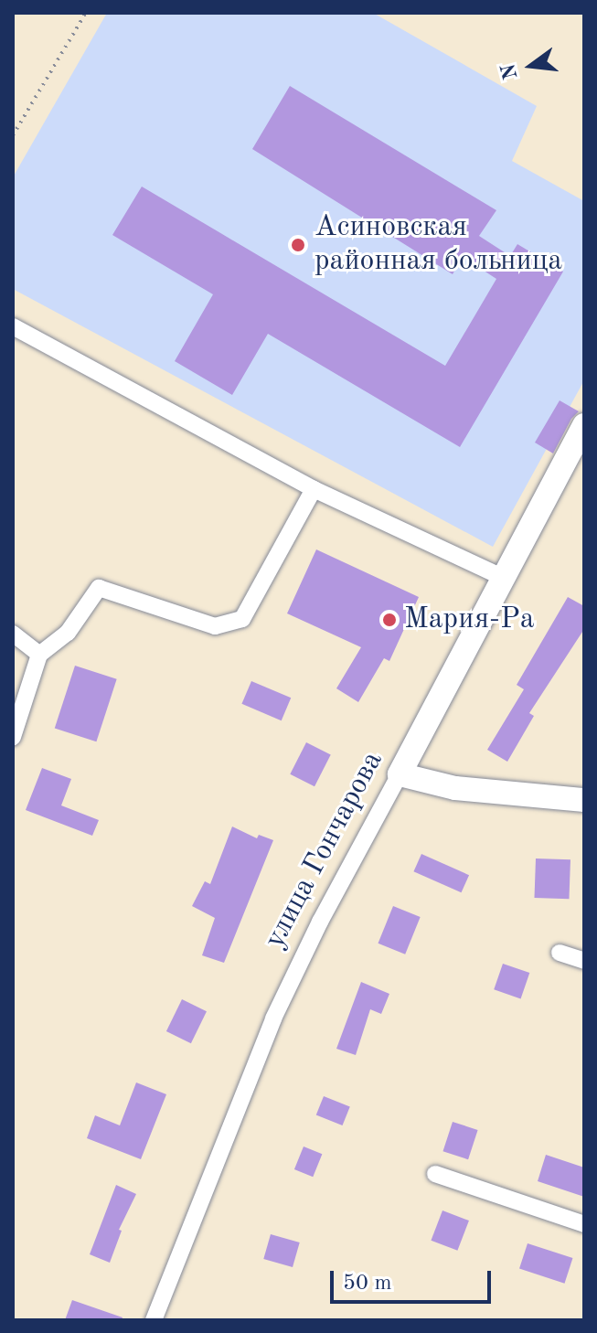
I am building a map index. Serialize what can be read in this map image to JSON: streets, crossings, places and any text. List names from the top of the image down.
{
  "streets": {
    "street": ["улица Гончарова"]
  },
  "places": ["Асиновская районная больница", "Мария-Ра"],
  "scale_bar": "50 m",
  "north": "left"
}
